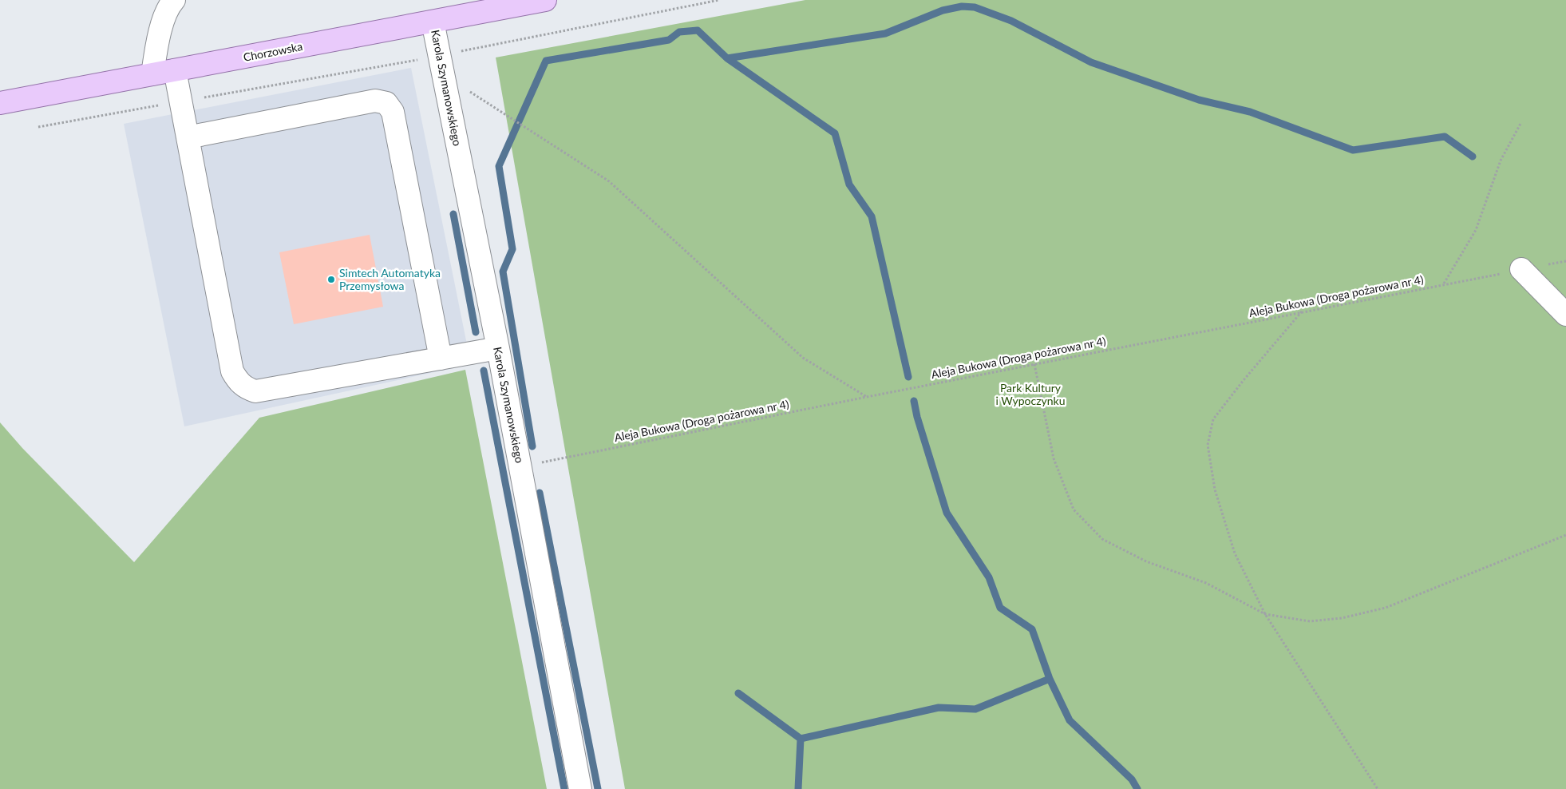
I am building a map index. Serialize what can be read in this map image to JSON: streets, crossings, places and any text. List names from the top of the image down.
{
  "streets": {
    "main road": ["Chorzowska"],
    "street": ["Karola Szymanowskiego"],
    "path": ["Aleja Bukowa (Droga pożarowa nr 4)"]
  },
  "crossings": [
    ["Chorzowska", "Karola Szymanowskiego"],
    ["Karola Szymanowskiego", "Aleja Bukowa (Droga pożarowa nr 4)"]
  ],
  "parks": ["Park Kultury i Wypoczynku"],
  "places": ["Simtech Automatyka Przemysłowa"]
}
